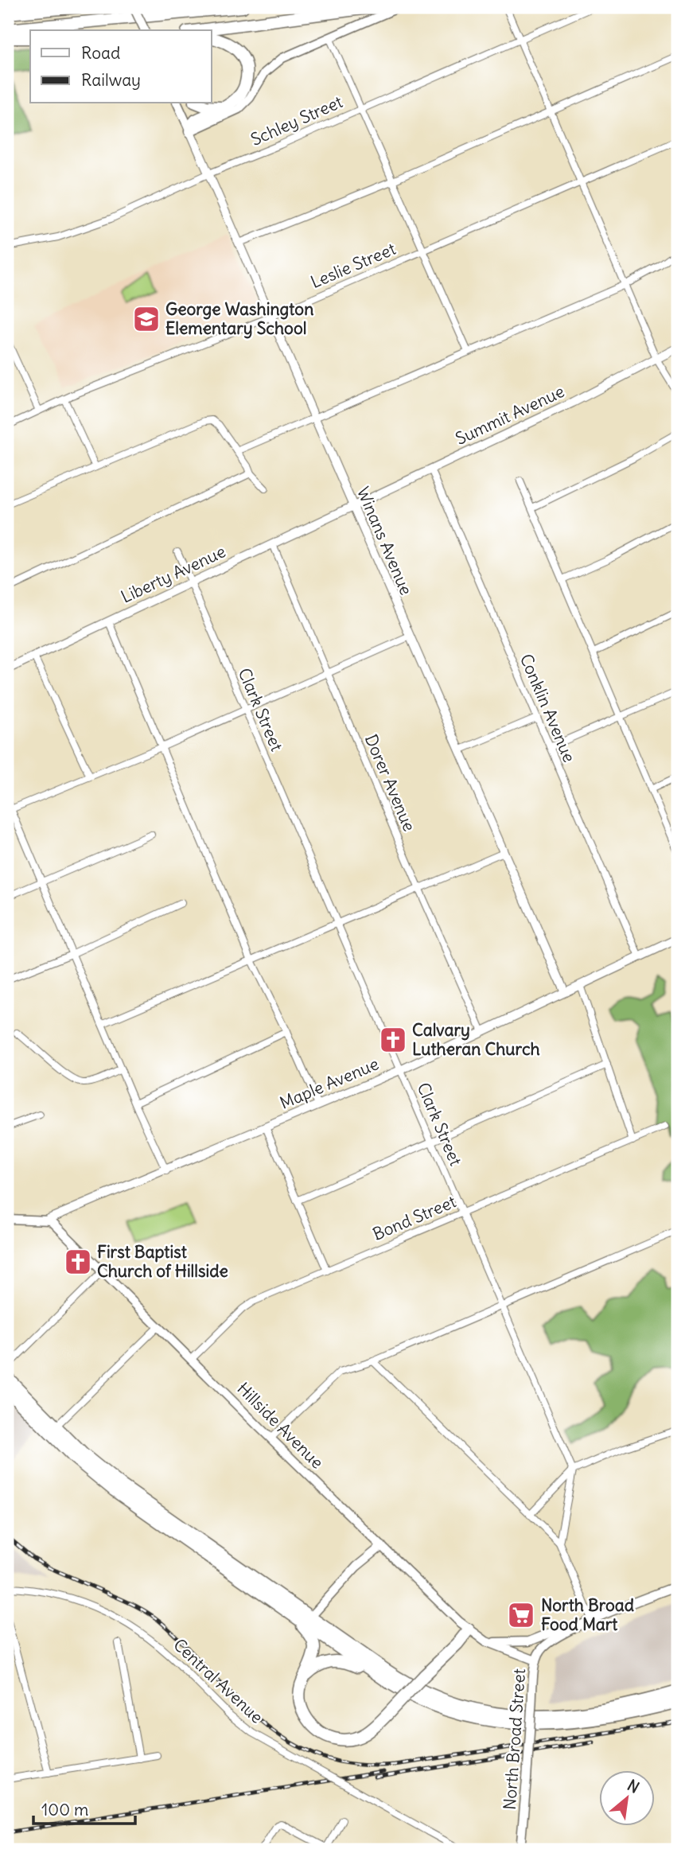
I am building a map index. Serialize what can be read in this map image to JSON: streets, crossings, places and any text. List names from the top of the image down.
{
  "streets": {
    "main road": ["Winans Avenue", "Hillside Avenue", "North Broad Street"],
    "street": [
      "Schley Street",
      "Leslie Street",
      "Summit Avenue",
      "Liberty Avenue",
      "Conklin Avenue",
      "Clark Street",
      "Dorer Avenue",
      "Maple Avenue",
      "Bond Street",
      "Central Avenue"
    ]
  },
  "crossings": [
    ["Schley Street", "Winans Avenue"],
    ["Leslie Street", "Winans Avenue"],
    ["Summit Avenue", "Winans Avenue"],
    ["Summit Avenue", "Liberty Avenue"],
    ["Summit Avenue", "Conklin Avenue"],
    ["Winans Avenue", "Liberty Avenue"],
    ["Winans Avenue", "Maple Avenue"],
    ["Liberty Avenue", "Clark Street"],
    ["Liberty Avenue", "Dorer Avenue"],
    ["Conklin Avenue", "Maple Avenue"],
    ["Clark Street", "Maple Avenue"],
    ["Clark Street", "Bond Street"],
    ["Dorer Avenue", "Maple Avenue"],
    ["Maple Avenue", "Hillside Avenue"],
    ["Bond Street", "Hillside Avenue"],
    ["Hillside Avenue", "North Broad Street"]
  ],
  "places": {
    "school or university": ["George Washington Elementary School"],
    "church": ["Calvary Lutheran Church", "First Baptist Church of Hillside"],
    "supermarket": ["North Broad Food Mart"]
  },
  "legend": ["Road", "Railway"],
  "scale_bar": "100 m",
  "north": "top right"
}
